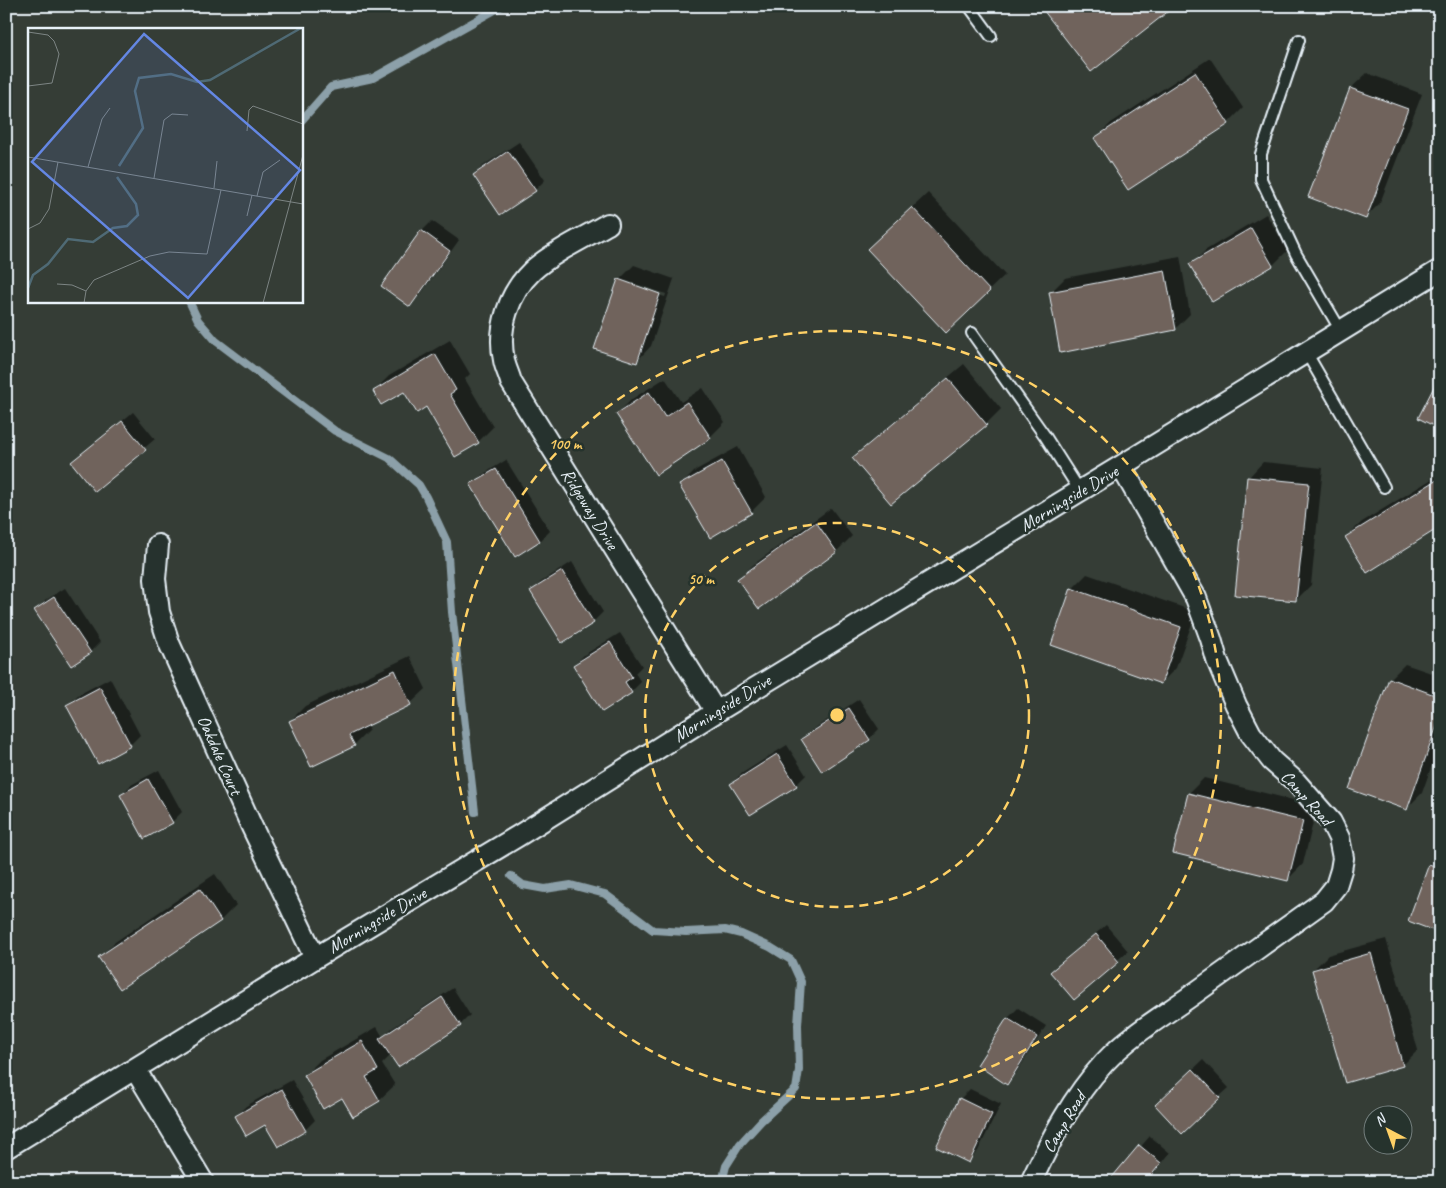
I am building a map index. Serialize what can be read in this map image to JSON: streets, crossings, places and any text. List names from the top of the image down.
{
  "streets": {
    "street": [
      "Morningside Drive",
      "Ridgeway Drive",
      "Oakdale Court",
      "Camp Road"
    ]
  },
  "crossings": [
    ["Morningside Drive", "Ridgeway Drive"],
    ["Morningside Drive", "Oakdale Court"],
    ["Morningside Drive", "Camp Road"]
  ],
  "north": "top left",
  "rings": ["100 m", "50 m"]
}
